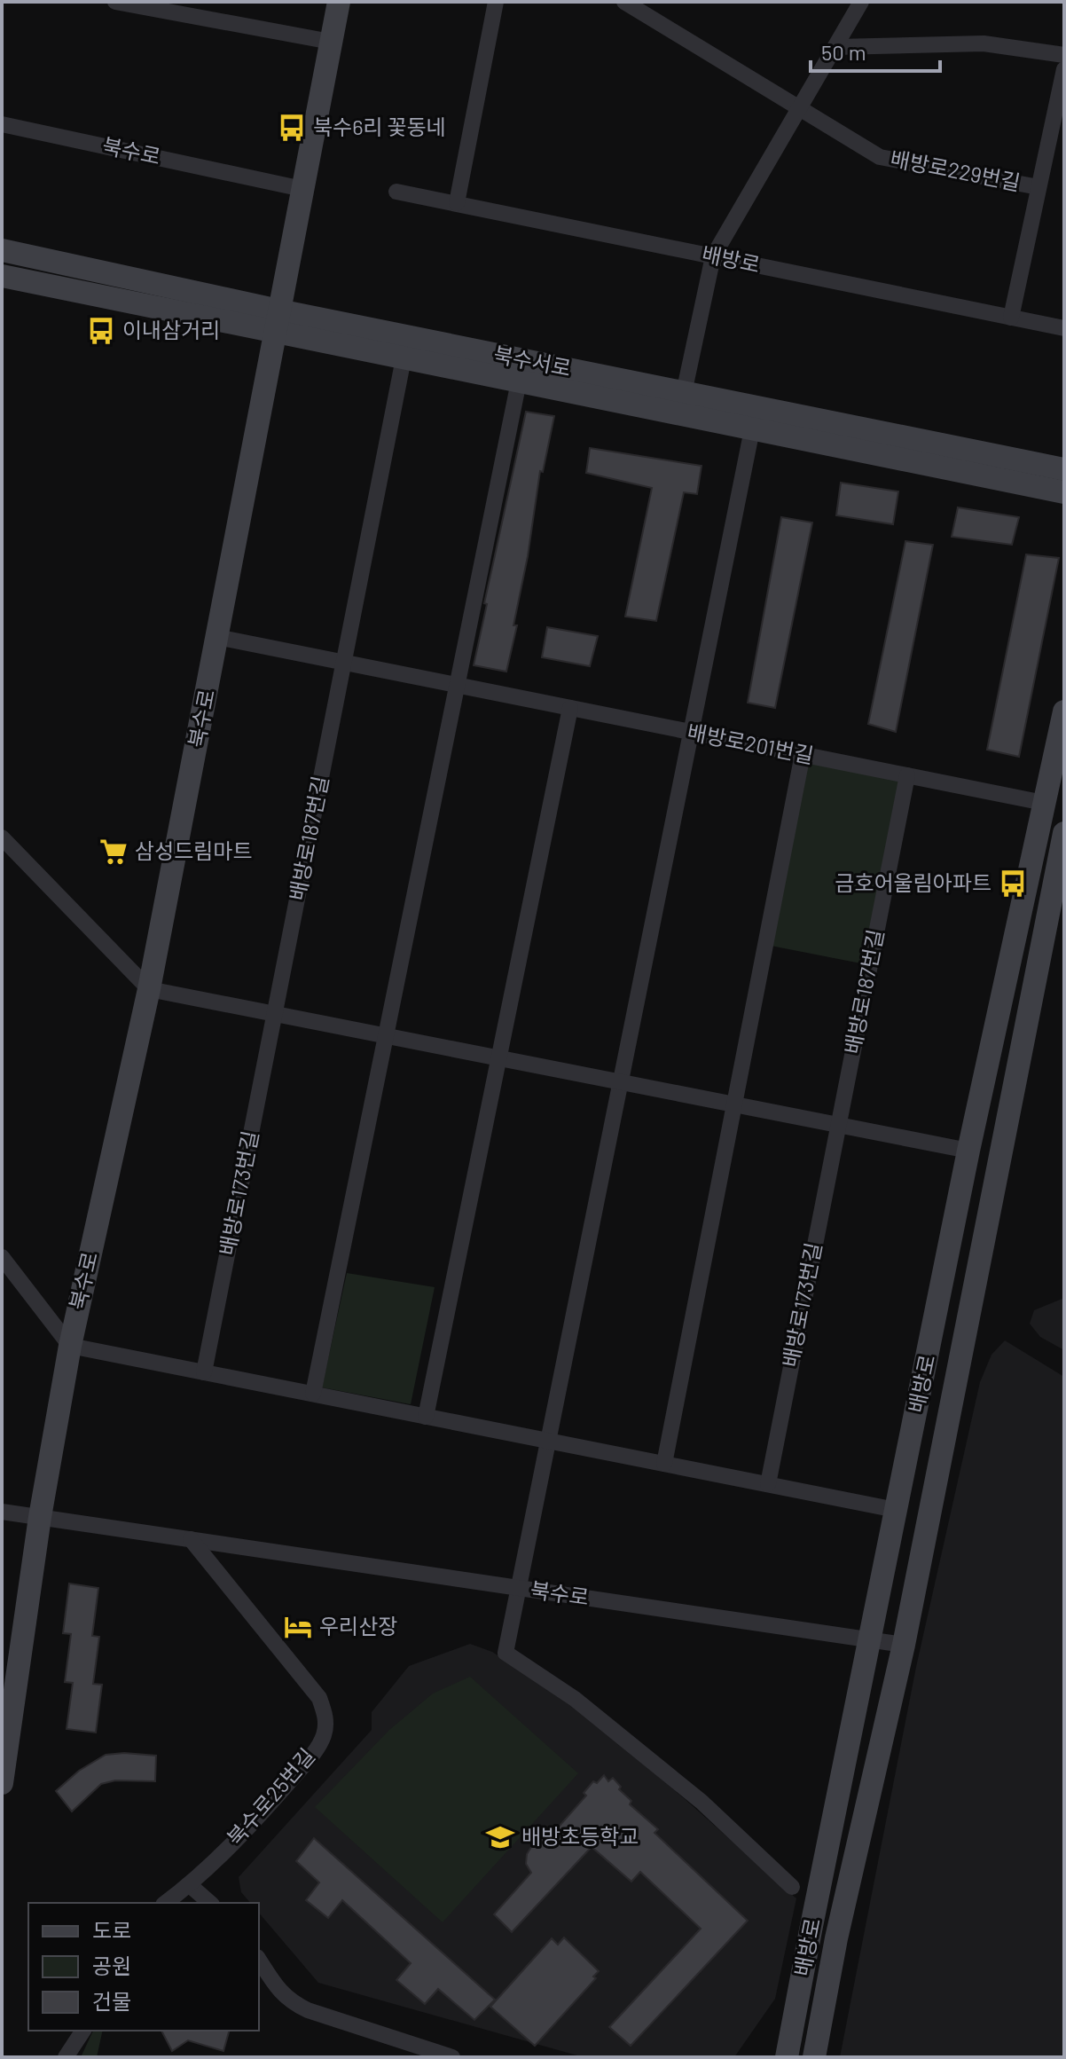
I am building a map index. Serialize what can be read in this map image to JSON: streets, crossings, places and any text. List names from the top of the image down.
{
  "streets": {
    "street": [
      "북수로",
      "배방로229번길",
      "배방로",
      "북수서로",
      "배방로201번길",
      "배방로187번길",
      "배방로173번길",
      "북수로25번길"
    ]
  },
  "crossings": [
    ["북수로", "배방로"],
    ["북수로", "북수서로"],
    ["북수로", "배방로201번길"],
    ["북수로", "북수로25번길"],
    ["배방로229번길", "배방로"],
    ["배방로", "배방로201번길"],
    ["배방로201번길", "배방로187번길"],
    ["배방로187번길", "배방로173번길"]
  ],
  "places": {
    "bus stop": ["북수6리 꽃동네", "이내삼거리", "금호어울림아파트"],
    "supermarket": ["삼성드림마트"],
    "hotel": ["우리산장"],
    "school or university": ["배방초등학교"]
  },
  "legend": ["도로", "공원", "건물"],
  "scale_bar": "50 m"
}
